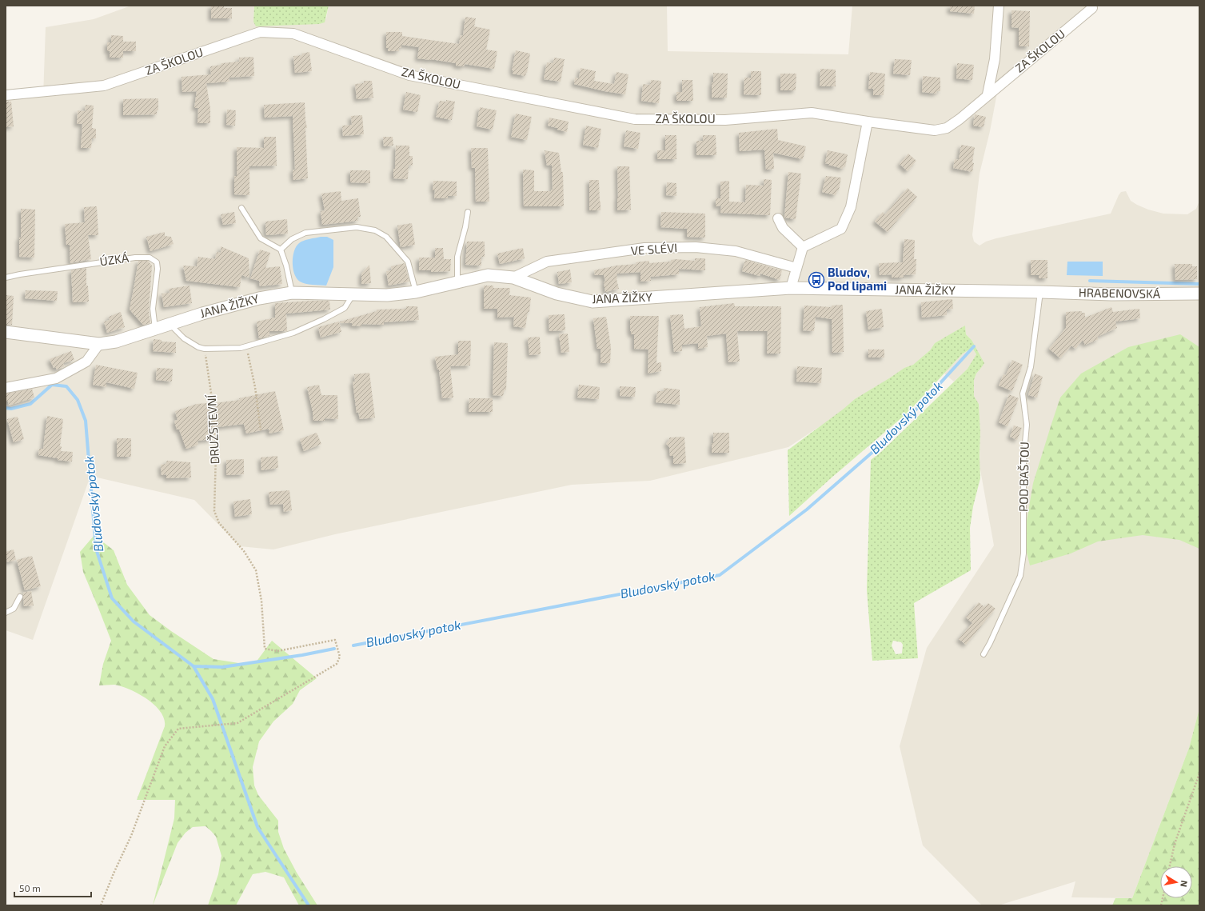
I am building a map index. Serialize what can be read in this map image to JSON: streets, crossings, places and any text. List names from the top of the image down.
{
  "streets": {
    "street": [
      "ZA ŠKOLOU",
      "VE SLÉVI",
      "JANA ŽIŽKY",
      "HRABENOVSKÁ"
    ],
    "lane": ["ÚZKÁ", "POD BAŠTOU"],
    "path": ["DRUŽSTEVNÍ"]
  },
  "crossings": [
    ["VE SLÉVI", "JANA ŽIŽKY"],
    ["ÚZKÁ", "JANA ŽIŽKY"],
    ["JANA ŽIŽKY", "HRABENOVSKÁ"],
    ["JANA ŽIŽKY", "POD BAŠTOU"],
    ["HRABENOVSKÁ", "POD BAŠTOU"]
  ],
  "water": ["Bludovský potok"],
  "places": {
    "bus stop": ["Bludov, Pod lipami"]
  },
  "scale_bar": "50 m",
  "north": "right"
}
